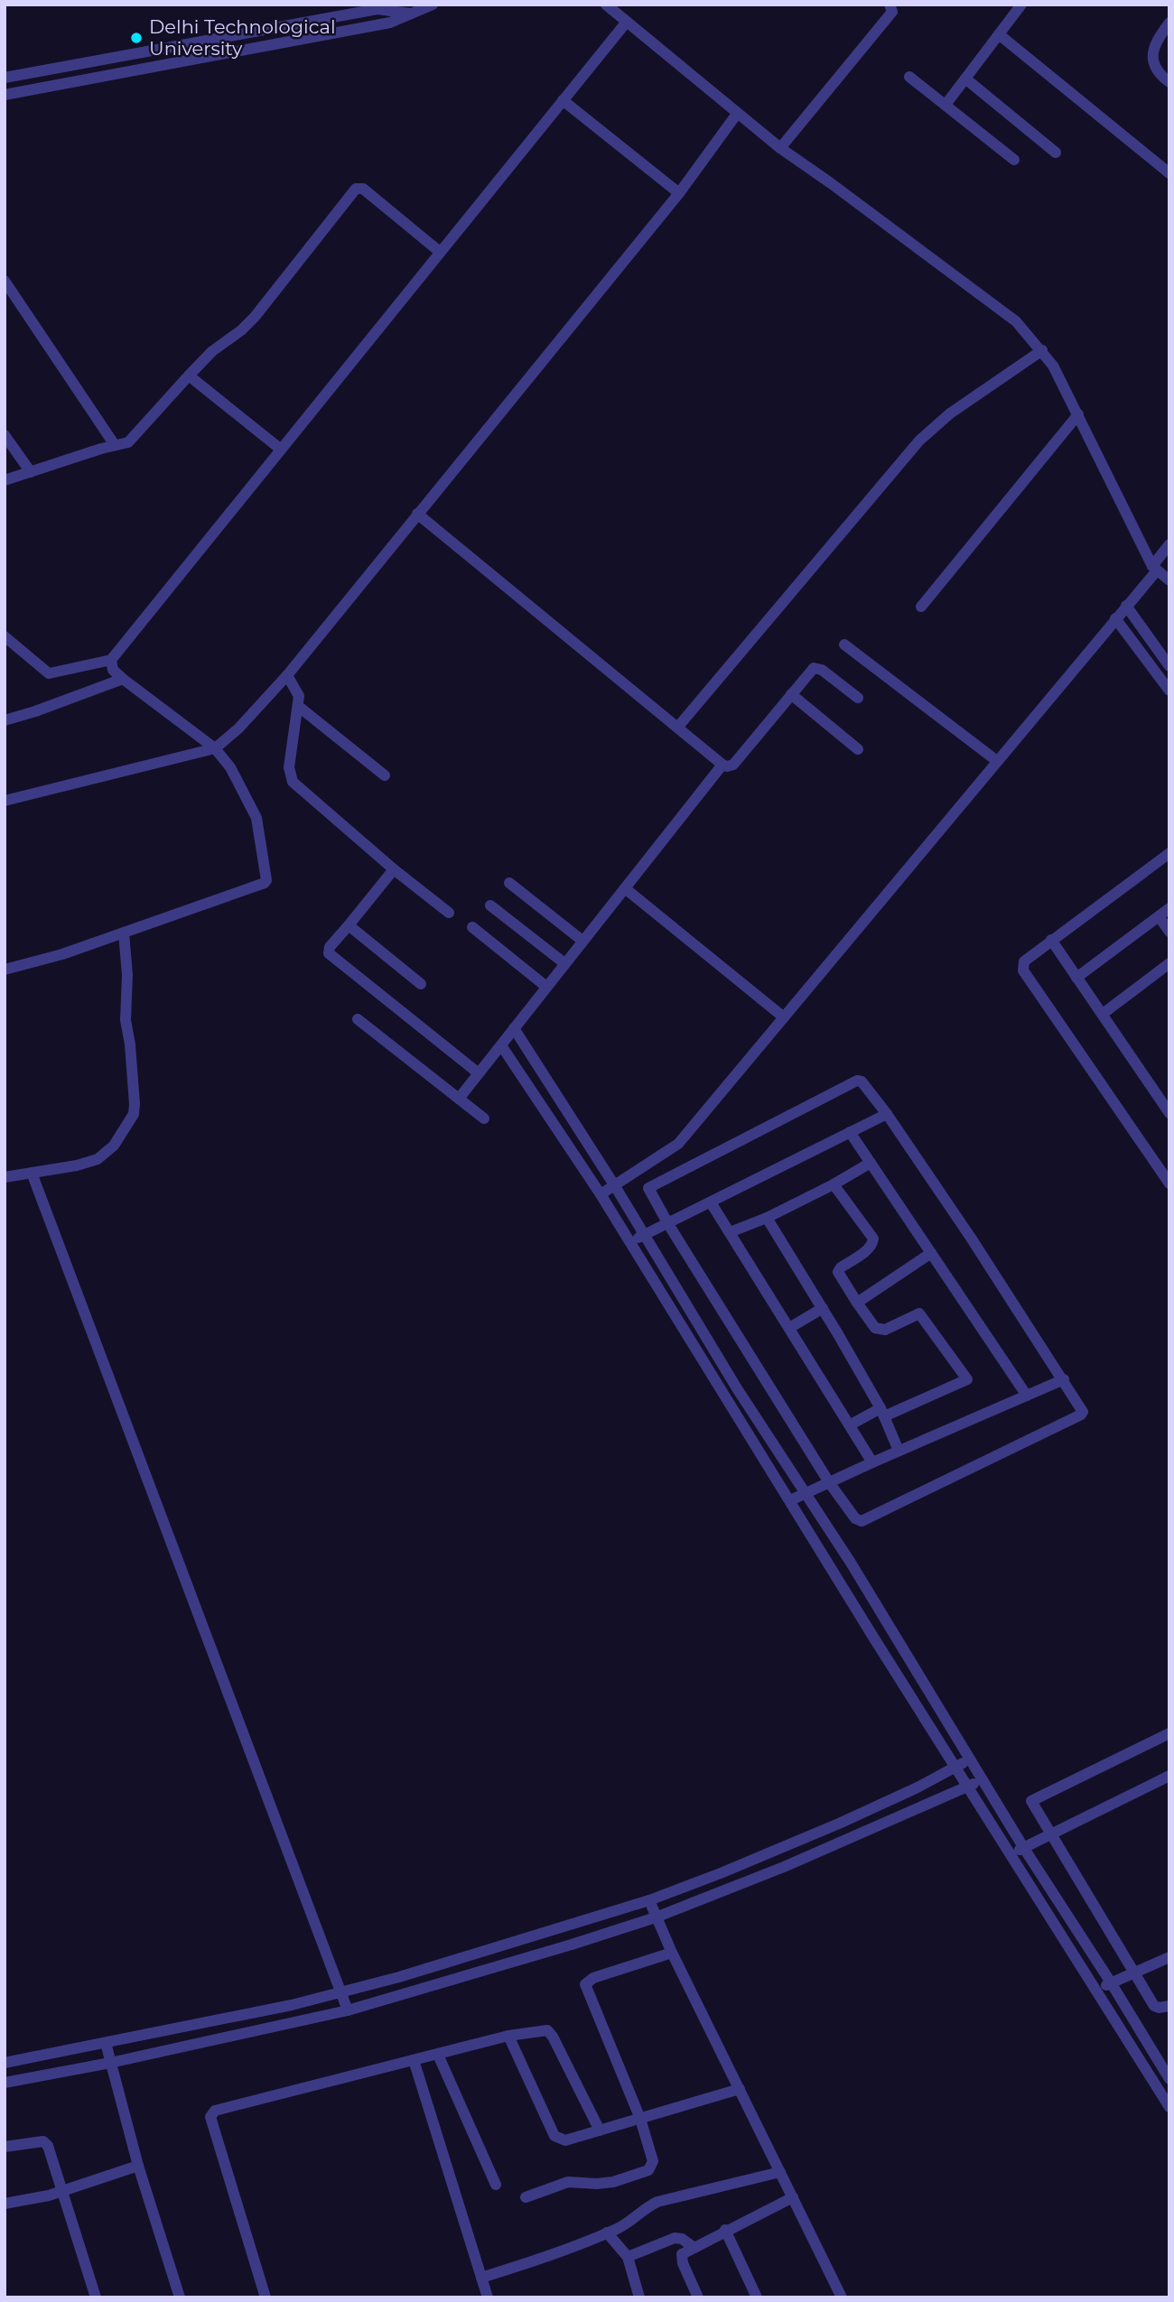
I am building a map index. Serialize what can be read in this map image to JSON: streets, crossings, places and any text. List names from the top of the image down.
{
  "places": ["Delhi Technological University"]
}
